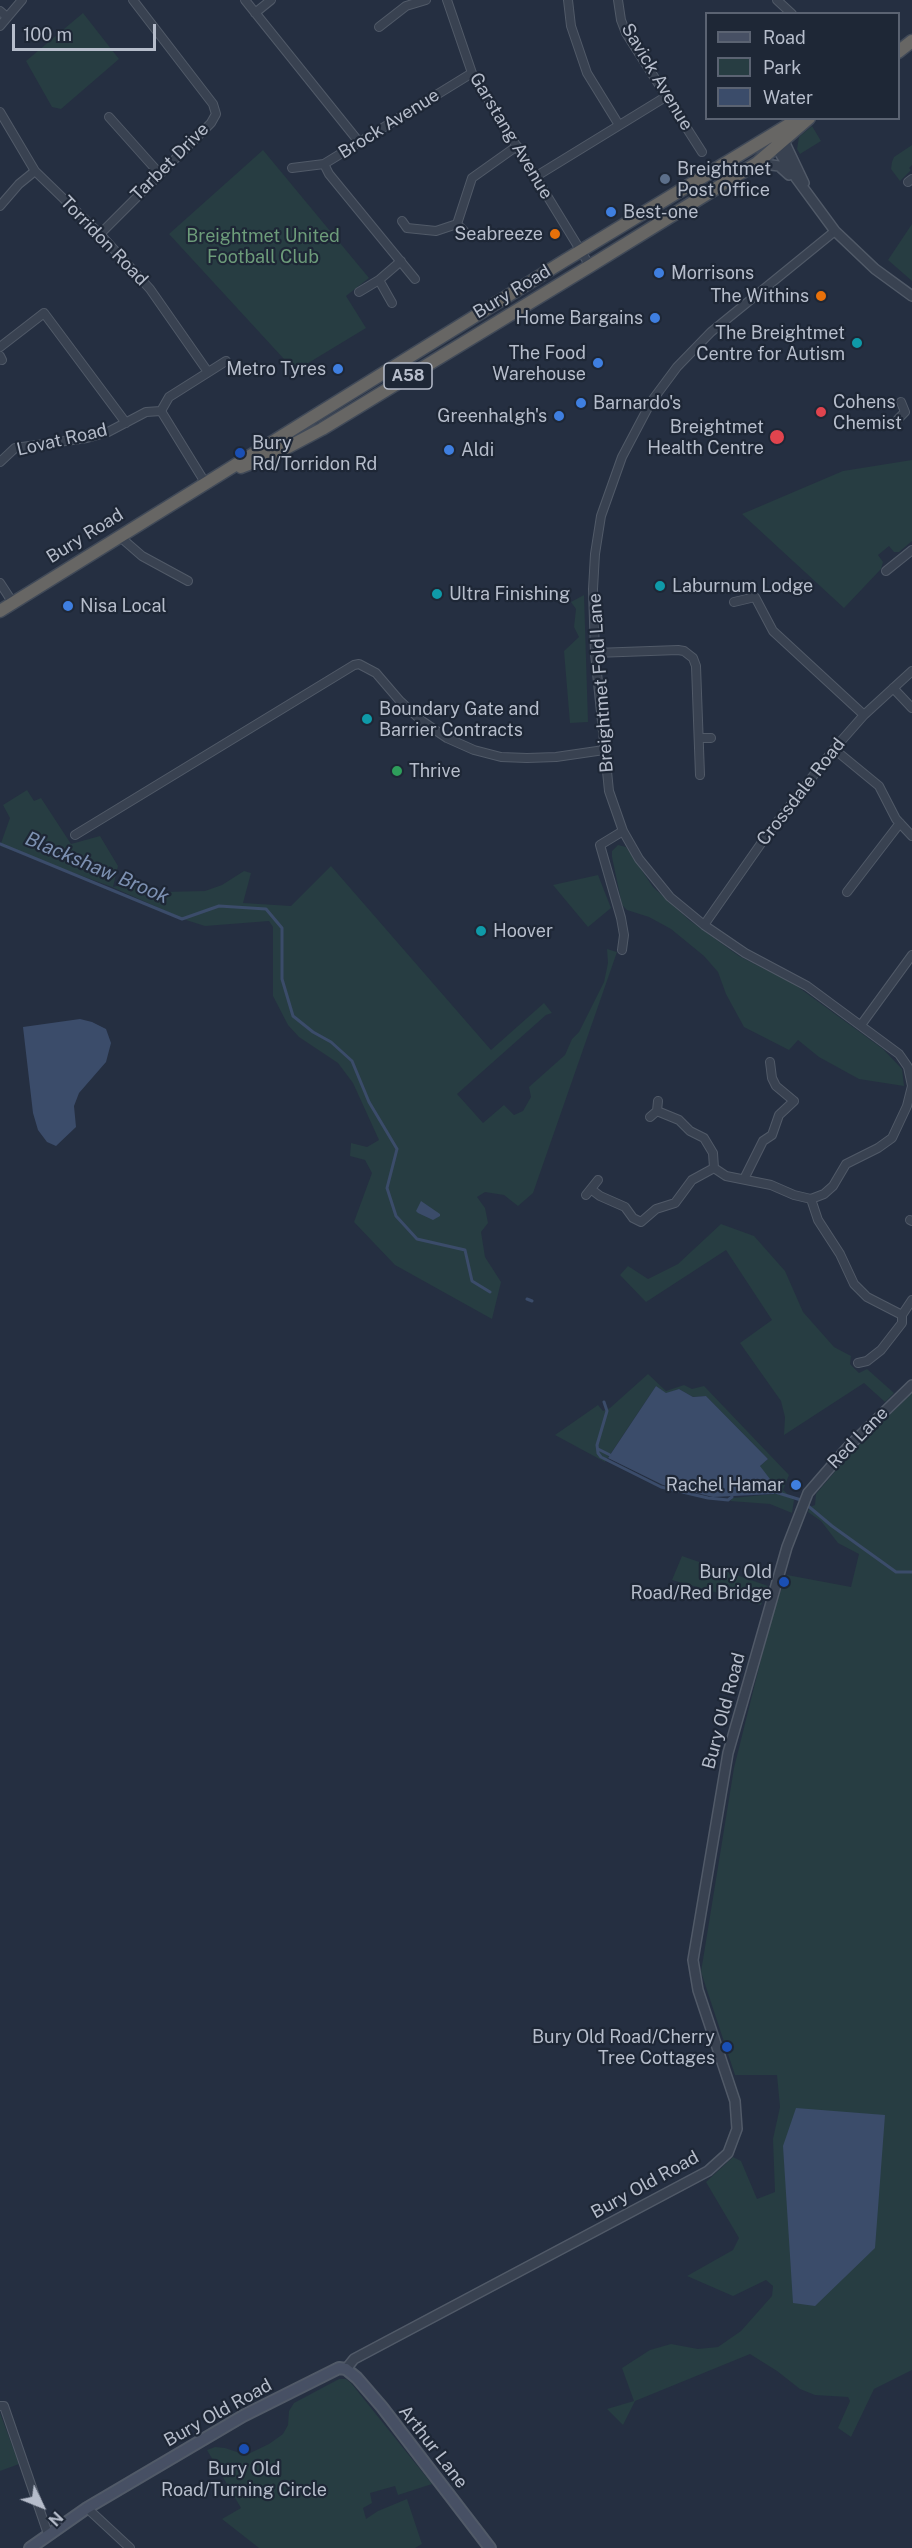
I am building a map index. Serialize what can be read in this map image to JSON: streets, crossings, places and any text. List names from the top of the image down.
{
  "streets": {
    "highway": ["Bury Road", "A58"],
    "main road": ["Bury Old Road", "Arthur Lane"],
    "street": [
      "Savick Avenue",
      "Brock Avenue",
      "Garstang Avenue",
      "Tarbet Drive",
      "Torridon Road",
      "Lovat Road",
      "Breightmet Fold Lane",
      "Crossdale Road",
      "Red Lane"
    ]
  },
  "crossings": [
    ["Brock Avenue", "Garstang Avenue"],
    ["Garstang Avenue", "Bury Road"],
    ["Tarbet Drive", "Torridon Road"],
    ["Breightmet Fold Lane", "Crossdale Road"],
    ["Red Lane", "Bury Old Road"],
    ["Bury Old Road", "Arthur Lane"]
  ],
  "water": ["Blackshaw Brook"],
  "parks": ["Breightmet United Football Club"],
  "places": [
    "Breightmet Post Office",
    "Best-one",
    "Seabreeze",
    "Morrisons",
    "The Withins",
    "Home Bargains",
    "The Breightmet Centre for Autism",
    "The Food Warehouse",
    "Metro Tyres",
    "Barnardo's",
    "Cohens Chemist",
    "Greenhalgh's",
    "Breightmet Health Centre",
    "Aldi",
    "Bury Rd/Torridon Rd",
    "Laburnum Lodge",
    "Ultra Finishing",
    "Nisa Local",
    "Boundary Gate and Barrier Contracts",
    "Thrive",
    "Hoover",
    "Rachel Hamar",
    "Bury Old Road/Red Bridge",
    "Bury Old Road/Cherry Tree Cottages",
    "Bury Old Road/Turning Circle"
  ],
  "legend": ["Road", "Park", "Water"],
  "scale_bar": "100 m",
  "north": "bottom right"
}
